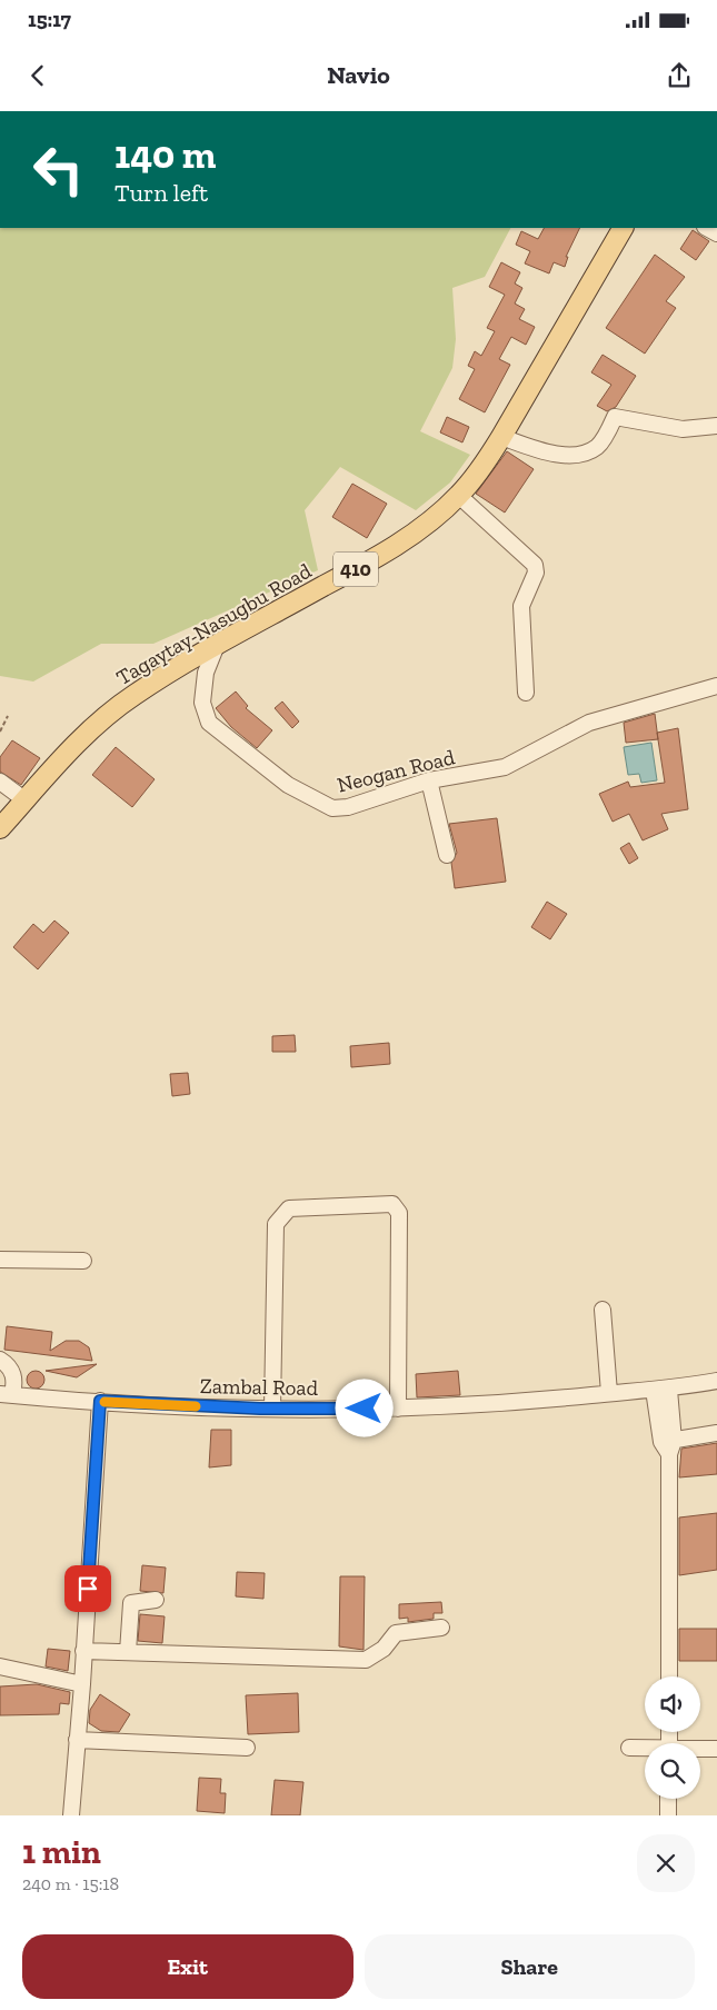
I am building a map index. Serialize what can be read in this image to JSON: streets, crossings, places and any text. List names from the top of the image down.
{
  "streets": {
    "main road": ["410", "Tagaytay-Nasugbu Road"],
    "street": ["Neogan Road", "Zambal Road"]
  },
  "crossings": [
    ["Tagaytay-Nasugbu Road", "Neogan Road"]
  ],
  "page": {
    "status": "15:17",
    "header": "Navio",
    "turn": ["140 m", "Turn left"],
    "heading": ["1 min", "240 m · 15:18"],
    "buttons": ["Exit", "Share"]
  }
}
